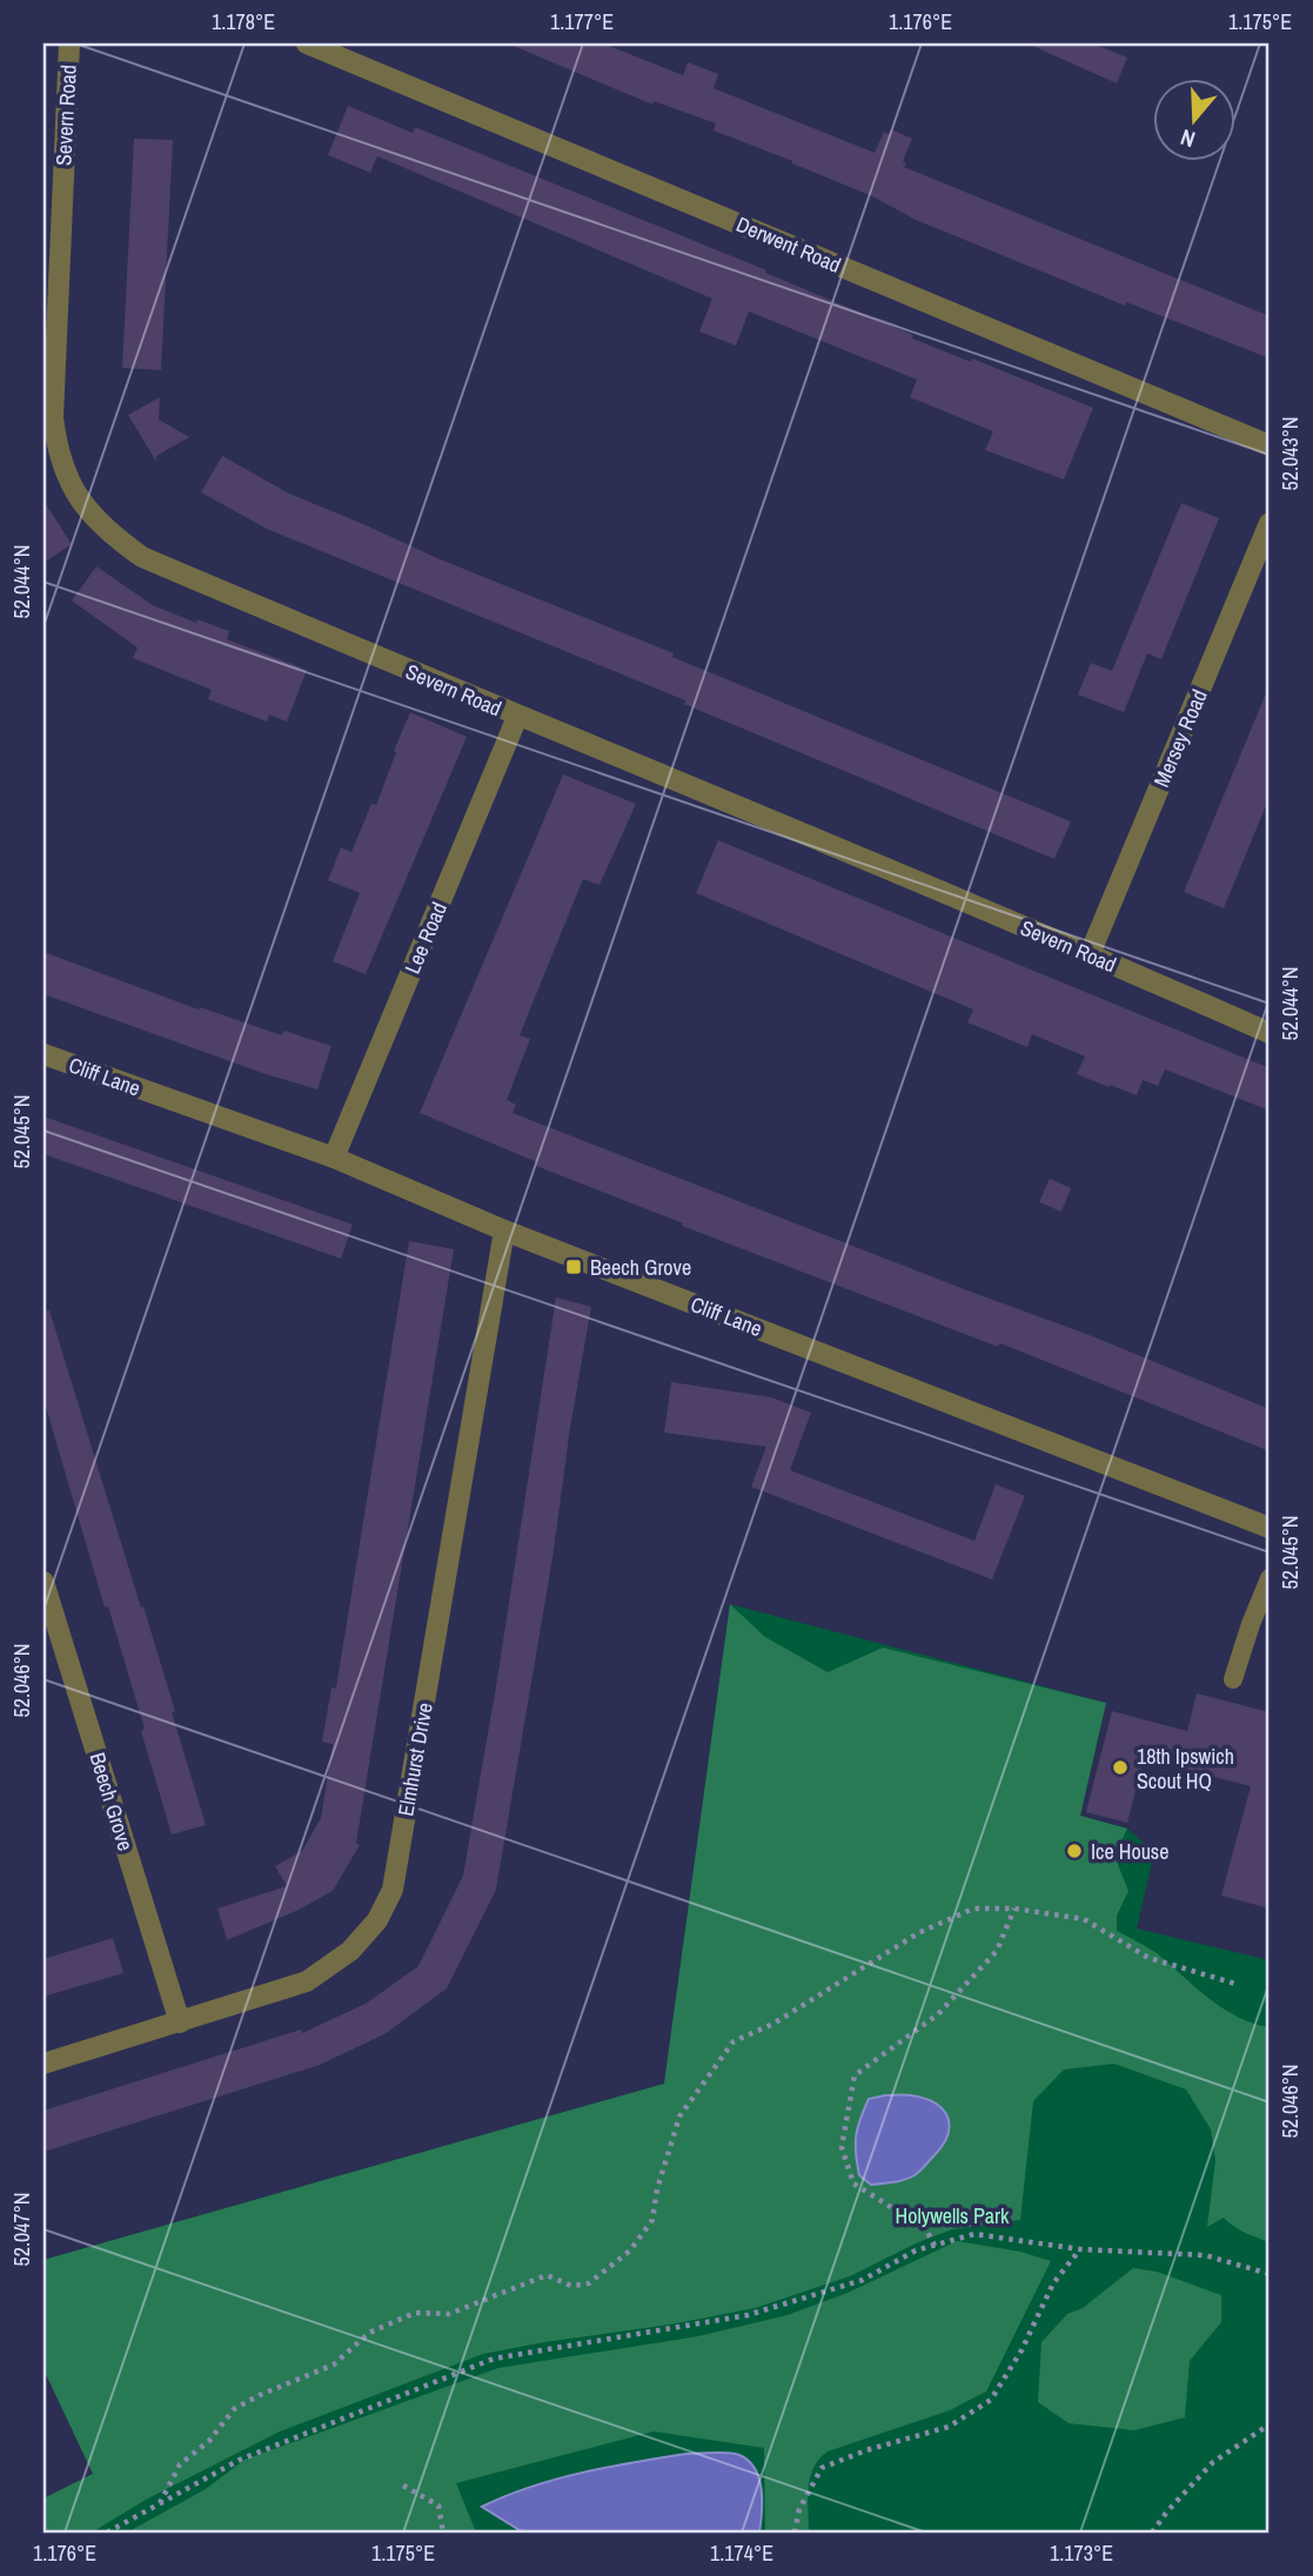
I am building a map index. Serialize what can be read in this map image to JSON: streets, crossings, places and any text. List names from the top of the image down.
{
  "streets": {
    "street": [
      "Severn Road",
      "Derwent Road",
      "Mersey Road",
      "Lee Road",
      "Cliff Lane",
      "Elmhurst Drive",
      "Beech Grove"
    ]
  },
  "crossings": [
    ["Severn Road", "Mersey Road"],
    ["Severn Road", "Lee Road"],
    ["Lee Road", "Cliff Lane"],
    ["Cliff Lane", "Elmhurst Drive"],
    ["Elmhurst Drive", "Beech Grove"]
  ],
  "parks": ["Holywells Park"],
  "places": {
    "transit": ["Beech Grove"],
    "other": ["18th Ipswich Scout HQ", "Ice House"]
  },
  "north": "bottom",
  "coordinates": [
    "1.178°E",
    "1.177°E",
    "1.176°E",
    "1.175°E",
    "52.043°N",
    "52.044°N",
    "52.045°N",
    "52.046°N",
    "52.047°N",
    "1.174°E",
    "1.173°E"
  ]
}
